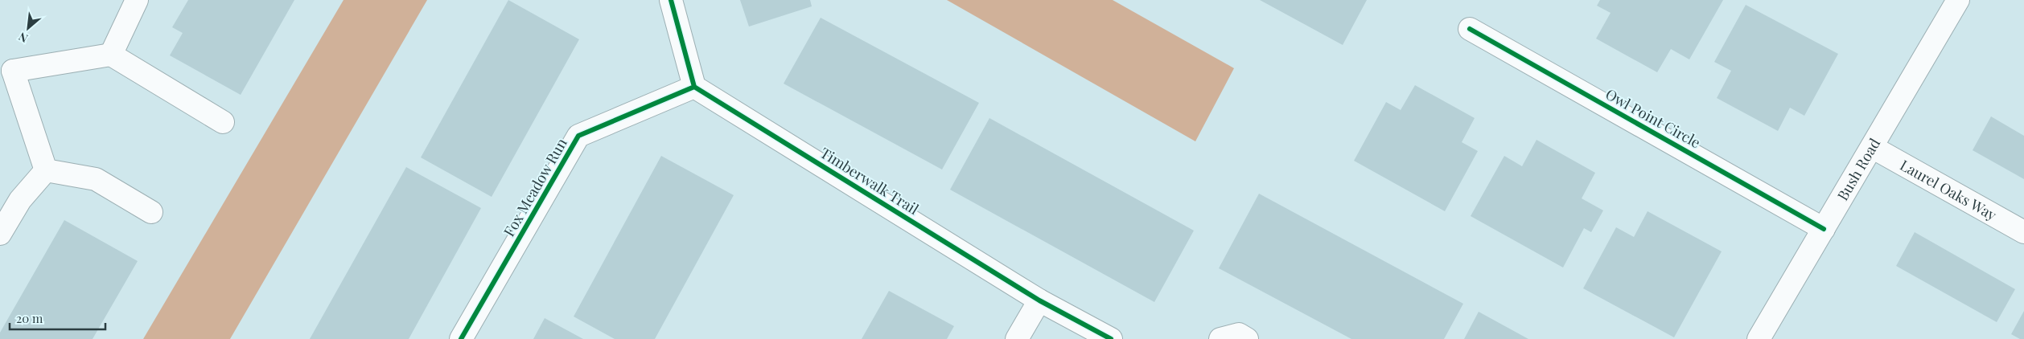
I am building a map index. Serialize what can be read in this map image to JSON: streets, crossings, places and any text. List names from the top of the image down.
{
  "streets": {
    "street": [
      "Owl Point Circle",
      "Bush Road",
      "Timberwalk Trail",
      "Fox Meadow Run",
      "Laurel Oaks Way"
    ]
  },
  "crossings": [
    ["Owl Point Circle", "Bush Road"],
    ["Bush Road", "Laurel Oaks Way"],
    ["Timberwalk Trail", "Fox Meadow Run"]
  ],
  "scale_bar": "20 m",
  "north": "bottom left"
}
